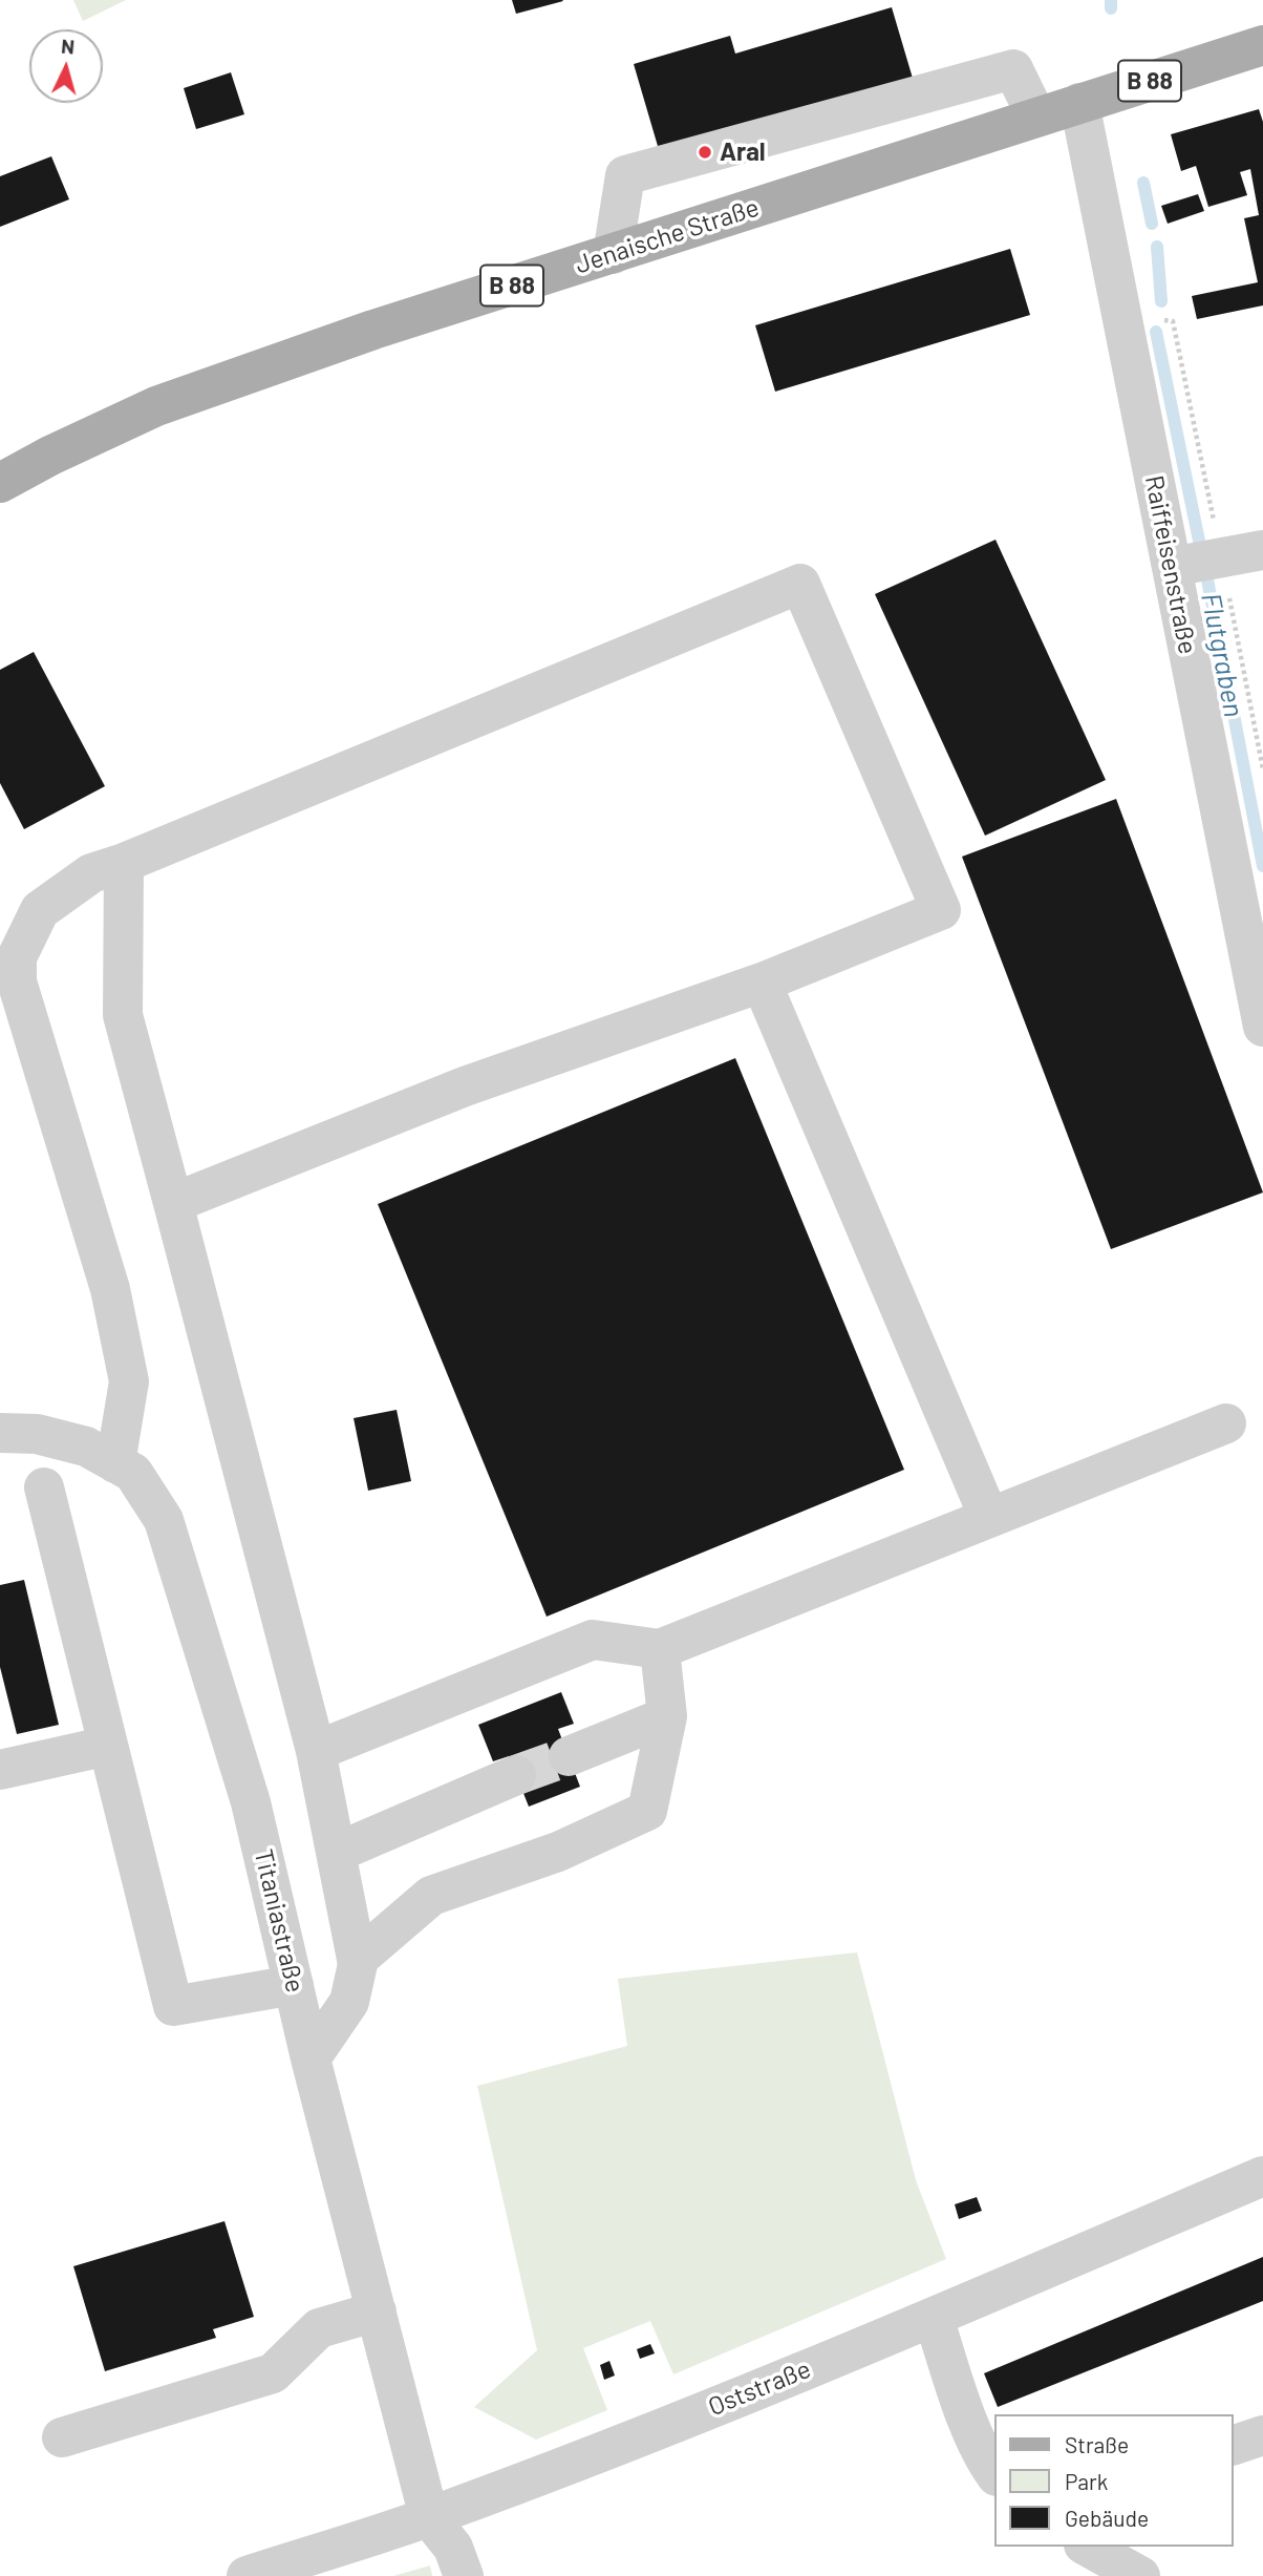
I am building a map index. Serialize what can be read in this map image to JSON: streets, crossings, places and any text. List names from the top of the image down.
{
  "streets": {
    "main road": ["B 88", "Jenaische Straße"],
    "street": ["Raiffeisenstraße", "Titaniastraße", "Oststraße"]
  },
  "crossings": [
    ["Jenaische Straße", "Raiffeisenstraße"],
    ["Titaniastraße", "Oststraße"]
  ],
  "water": ["Flutgraben"],
  "places": ["Aral"],
  "legend": ["Straße", "Park", "Gebäude"],
  "north": "top"
}
